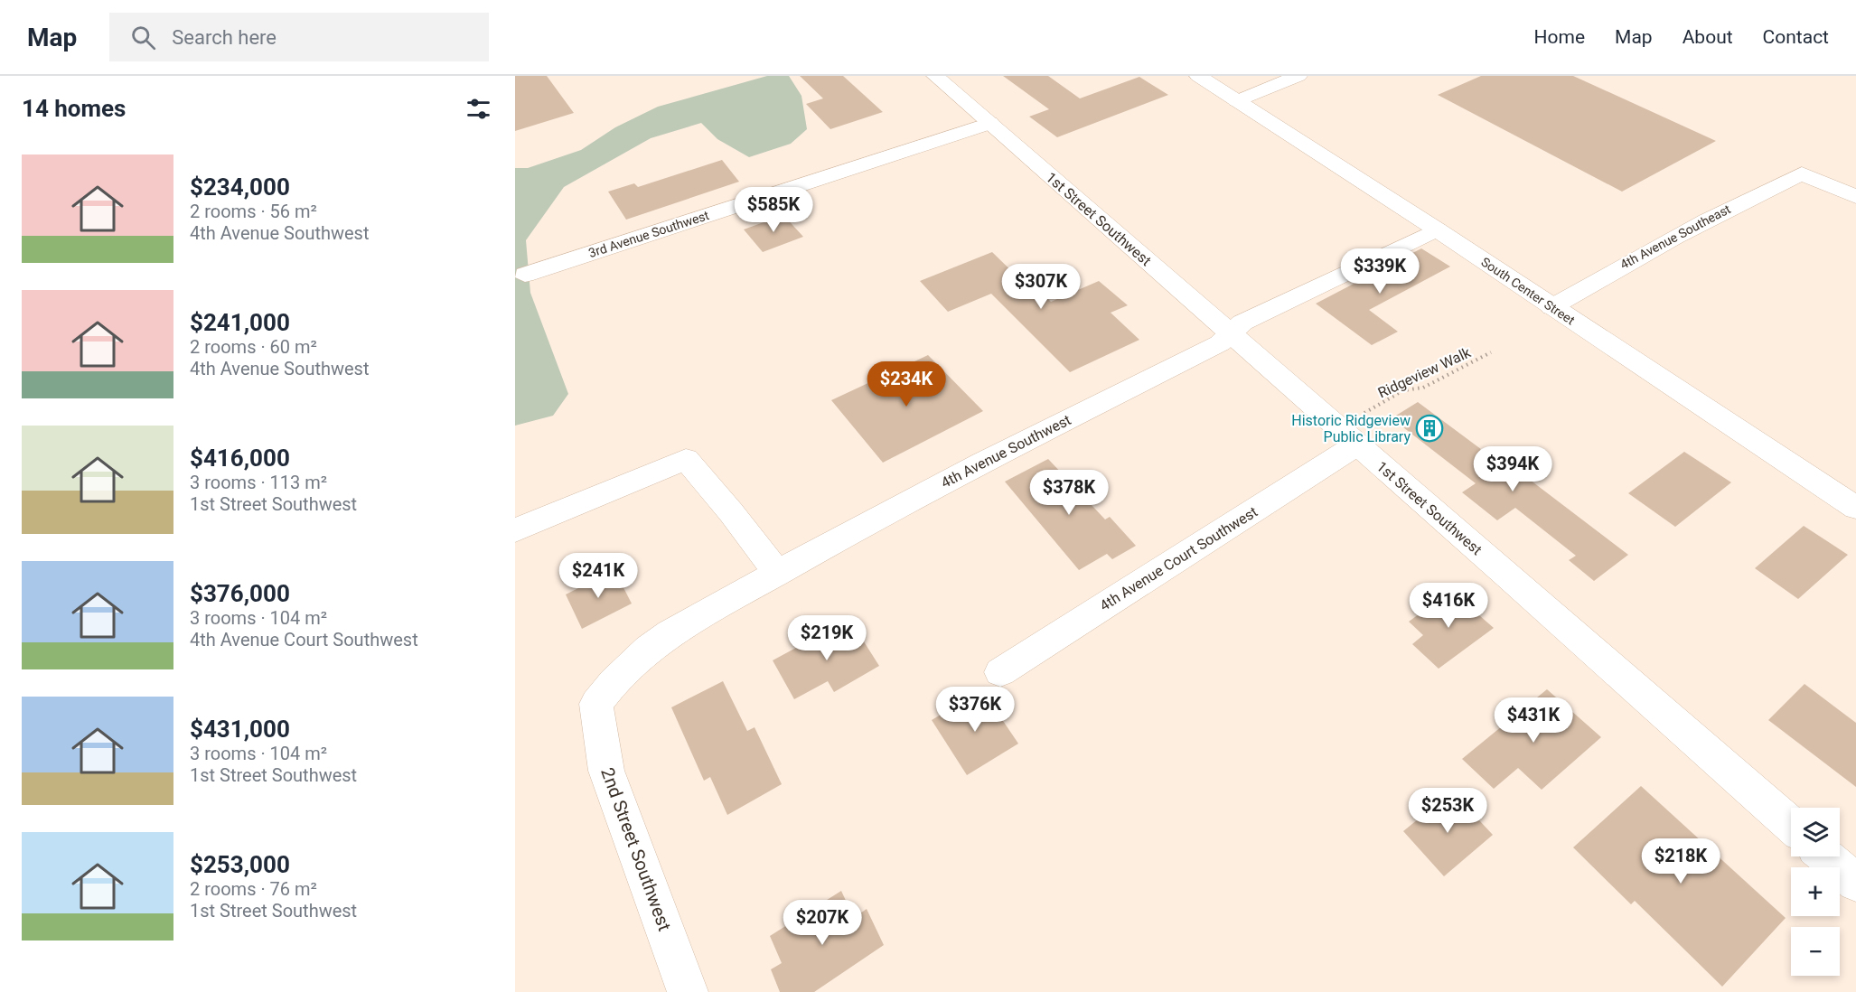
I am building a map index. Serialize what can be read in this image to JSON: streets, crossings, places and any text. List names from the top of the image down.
{
  "streets": {
    "street": [
      "1st Street Southwest",
      "3rd Avenue Southwest",
      "4th Avenue Southeast",
      "South Center Street",
      "4th Avenue Southwest",
      "4th Avenue Court Southwest",
      "2nd Street Southwest"
    ],
    "path": ["Ridgeview Walk"]
  },
  "crossings": [
    ["1st Street Southwest", "3rd Avenue Southwest"],
    ["1st Street Southwest", "Ridgeview Walk"],
    ["1st Street Southwest", "4th Avenue Southwest"],
    ["1st Street Southwest", "4th Avenue Court Southwest"],
    ["4th Avenue Southeast", "South Center Street"],
    ["South Center Street", "4th Avenue Southwest"],
    ["Ridgeview Walk", "4th Avenue Court Southwest"],
    ["4th Avenue Southwest", "2nd Street Southwest"]
  ],
  "places": {
    "building": ["Historic Ridgeview Public Library"]
  },
  "page": {
    "header": "Map",
    "search": "Search here",
    "nav": [
      "Home",
      "Map",
      "About",
      "Contact"
    ],
    "heading": "14 homes",
    "list": [
      {
        "name": "$234,000",
        "note": "2 rooms · 56 m² · 4th Avenue Southwest"
      },
      {
        "name": "$241,000",
        "note": "2 rooms · 60 m² · 4th Avenue Southwest"
      },
      {
        "name": "$416,000",
        "note": "3 rooms · 113 m² · 1st Street Southwest"
      },
      {
        "name": "$376,000",
        "note": "3 rooms · 104 m² · 4th Avenue Court Southwest"
      },
      {
        "name": "$431,000",
        "note": "3 rooms · 104 m² · 1st Street Southwest"
      },
      {
        "name": "$253,000",
        "note": "2 rooms · 76 m² · 1st Street Southwest"
      }
    ],
    "price": [
      "$585K",
      "$339K",
      "$307K",
      "$234K",
      "$394K",
      "$378K",
      "$241K",
      "$416K",
      "$219K",
      "$376K",
      "$431K",
      "$253K",
      "$218K",
      "$207K"
    ],
    "map_buttons": ["+", "−"]
  }
}
